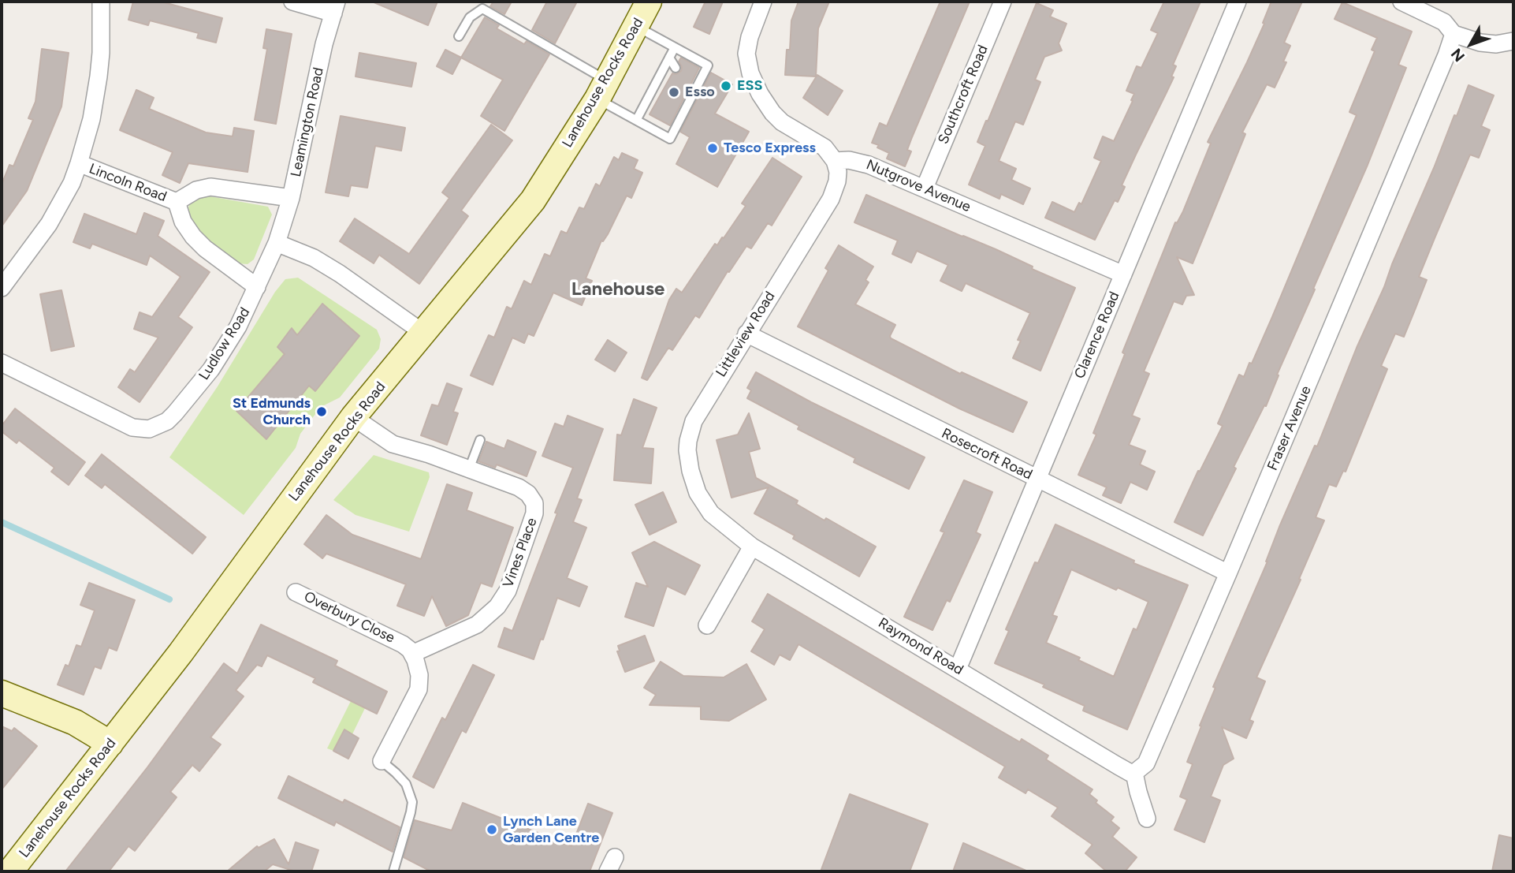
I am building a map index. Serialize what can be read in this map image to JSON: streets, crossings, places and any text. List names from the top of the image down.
{
  "streets": {
    "main road": ["Lanehouse Rocks Road"],
    "street": [
      "Southcroft Road",
      "Leamington Road",
      "Lincoln Road",
      "Nutgrove Avenue",
      "Littleview Road",
      "Clarence Road",
      "Ludlow Road",
      "Fraser Avenue",
      "Rosecroft Road",
      "Vines Place",
      "Overbury Close",
      "Raymond Road"
    ]
  },
  "crossings": [
    ["Lanehouse Rocks Road", "Vines Place"],
    ["Southcroft Road", "Nutgrove Avenue"],
    ["Leamington Road", "Lincoln Road"],
    ["Leamington Road", "Ludlow Road"],
    ["Lincoln Road", "Ludlow Road"],
    ["Nutgrove Avenue", "Littleview Road"],
    ["Nutgrove Avenue", "Clarence Road"],
    ["Littleview Road", "Rosecroft Road"],
    ["Littleview Road", "Raymond Road"],
    ["Clarence Road", "Rosecroft Road"],
    ["Clarence Road", "Raymond Road"],
    ["Fraser Avenue", "Rosecroft Road"],
    ["Fraser Avenue", "Raymond Road"],
    ["Vines Place", "Overbury Close"]
  ],
  "districts": ["Lanehouse"],
  "places": [
    "ESS",
    "Esso",
    "Tesco Express",
    "St Edmunds Church",
    "Lynch Lane Garden Centre"
  ],
  "north": "bottom left"
}
